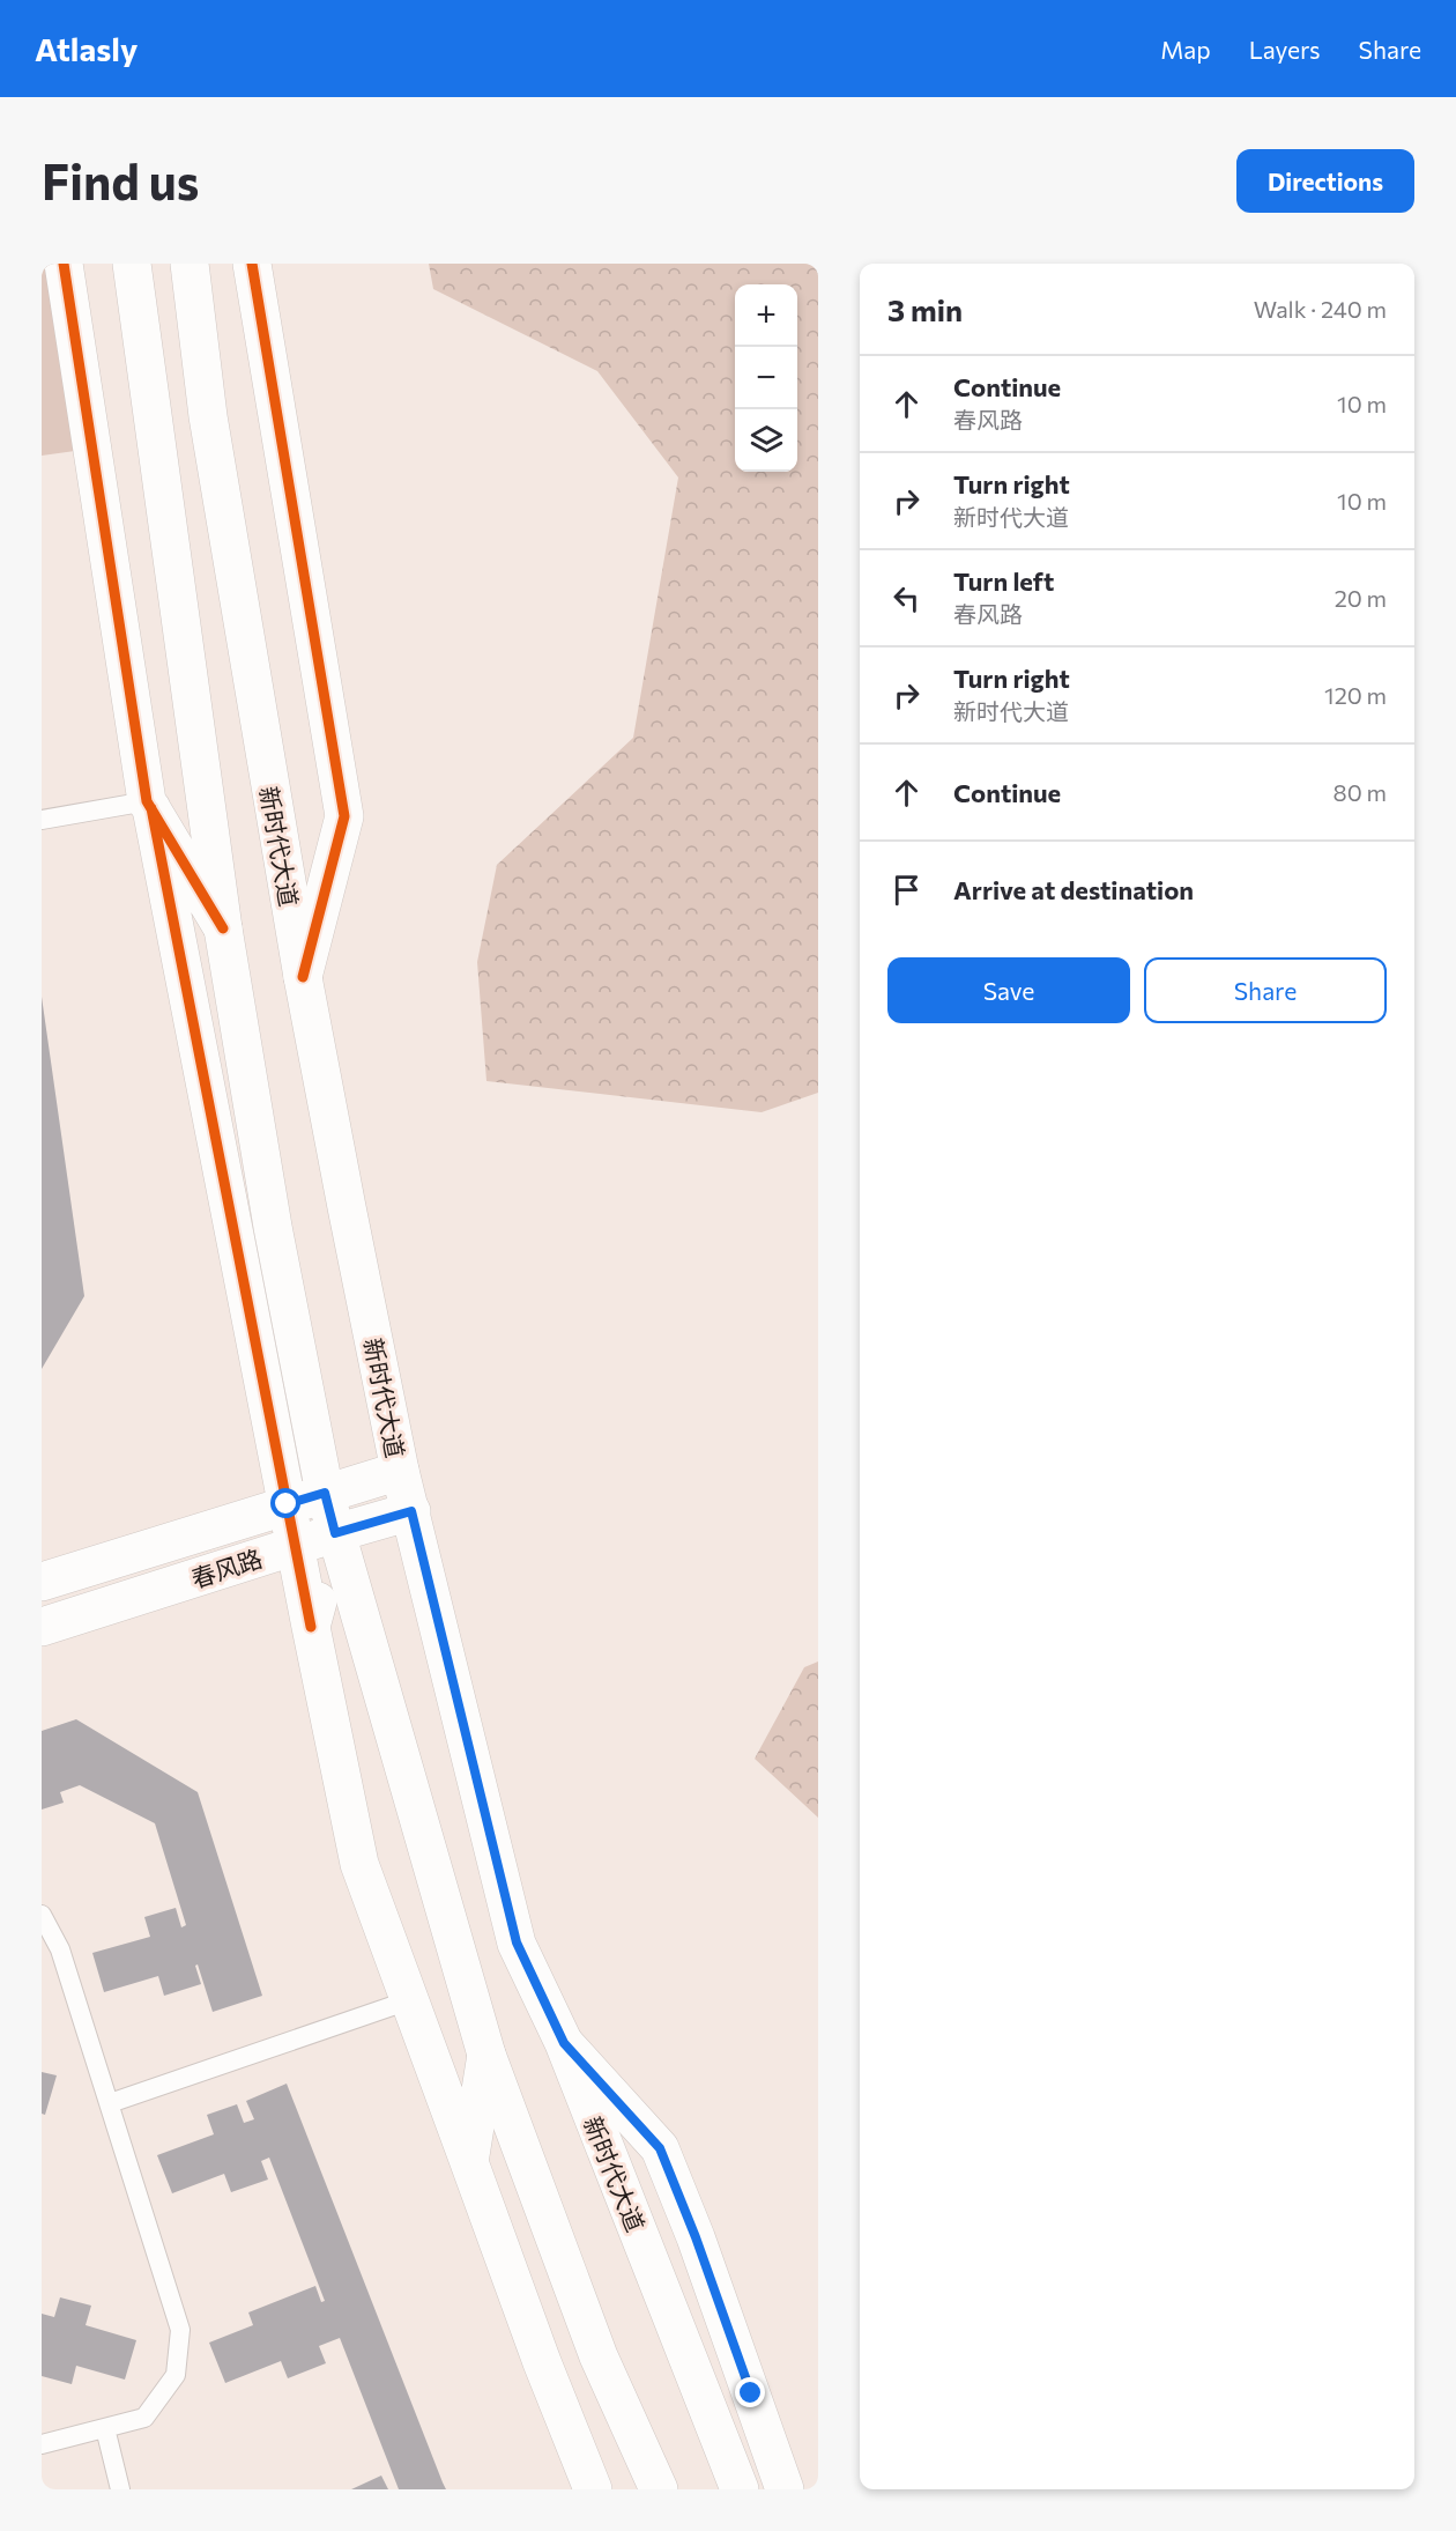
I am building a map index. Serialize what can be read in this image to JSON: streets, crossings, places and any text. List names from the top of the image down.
{
  "streets": {
    "main road": ["新时代大道", "春风路"]
  },
  "crossings": [
    ["新时代大道", "春风路"]
  ],
  "page": {
    "header": "Atlasly",
    "nav": ["Map", "Layers", "Share"],
    "buttons": [
      "Directions",
      ["Save", "Share"]
    ],
    "title": "Find us",
    "heading": ["3 min", "Walk · 240 m"],
    "map_buttons": ["+", "−"],
    "list": [
      ["Continue", "春风路", "10 m"],
      ["Turn right", "新时代大道", "10 m"],
      ["Turn left", "春风路", "20 m"],
      ["Turn right", "新时代大道", "120 m"],
      ["Continue", "80 m"],
      "Arrive at destination"
    ]
  }
}
